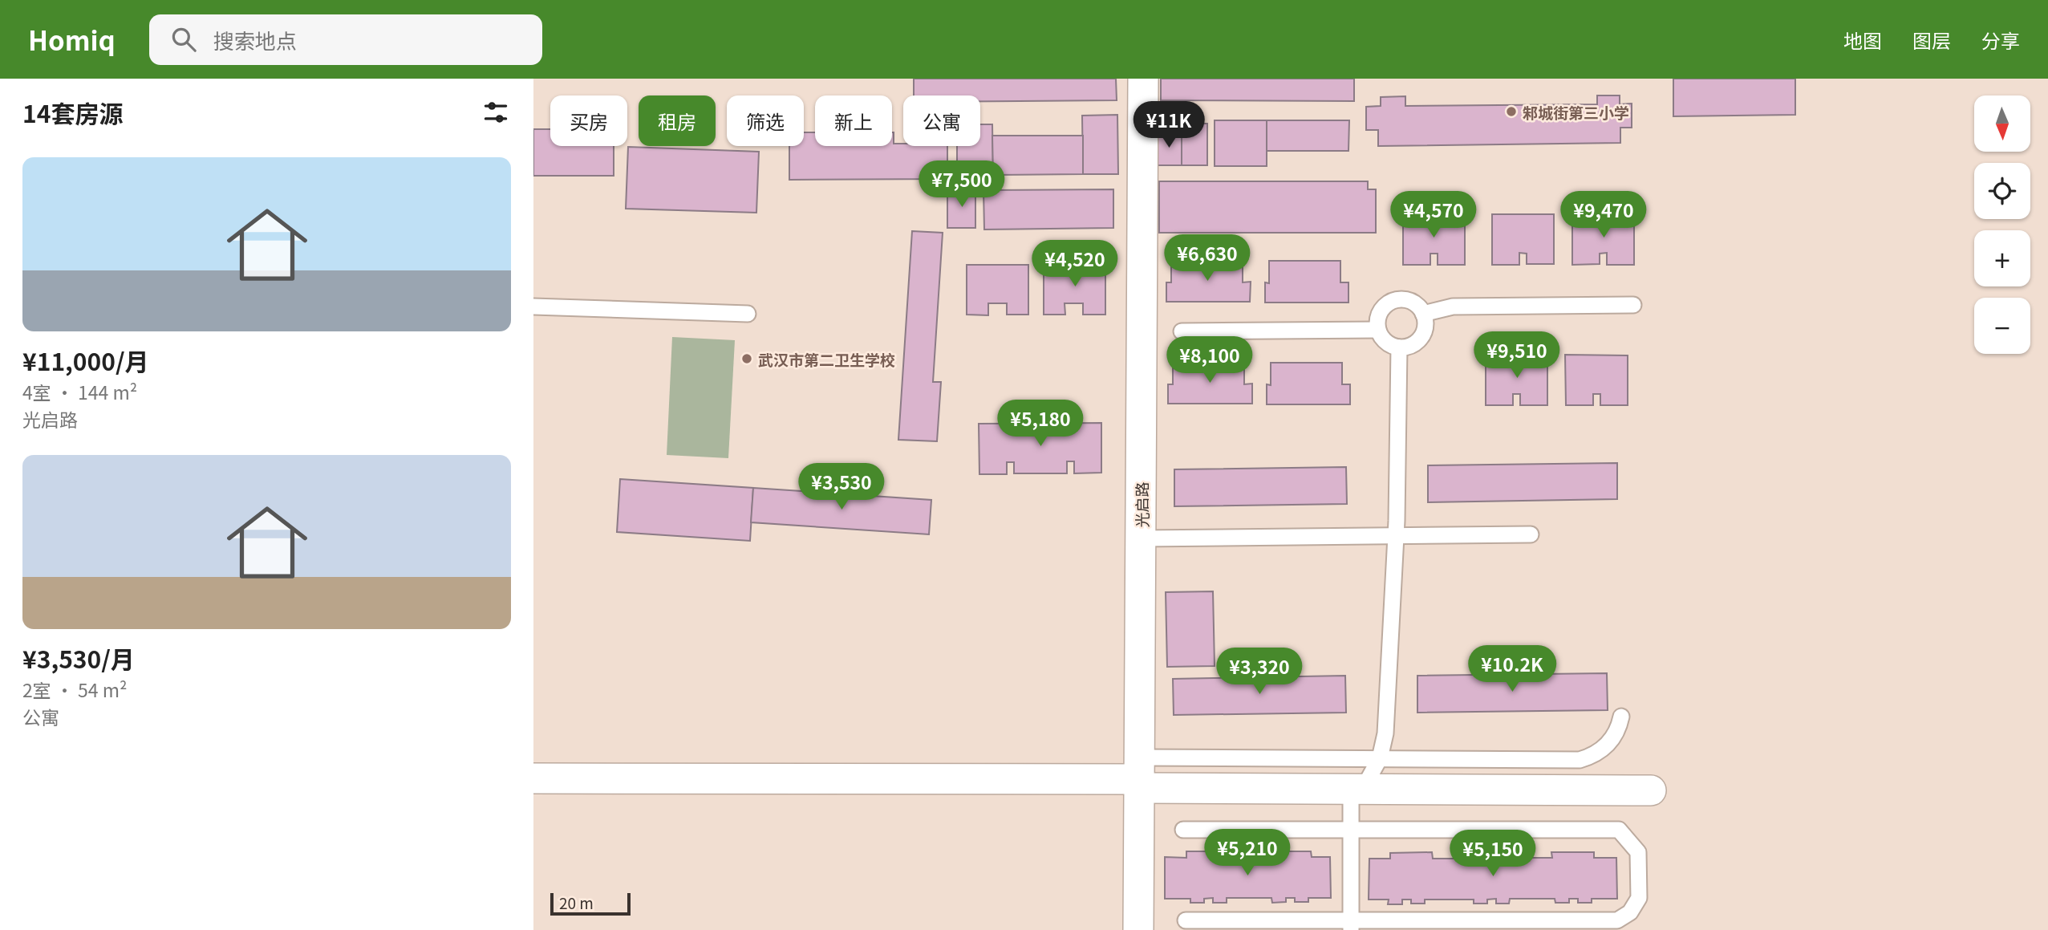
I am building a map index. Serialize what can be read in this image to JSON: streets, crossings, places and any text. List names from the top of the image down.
{
  "streets": {
    "street": ["光启路"]
  },
  "places": ["邾城街第三小学", "武汉市第二卫生学校"],
  "scale_bar": "20 m",
  "north": "bottom",
  "page": {
    "header": "Homiq",
    "search": "搜索地点",
    "nav": ["地图", "图层", "分享"],
    "heading": "14套房源",
    "map_buttons": ["+", "−"],
    "chip": [
      "买房",
      "租房",
      "筛选",
      "新上",
      "公寓"
    ],
    "price": [
      "¥11K",
      "¥7,500",
      "¥4,570",
      "¥9,470",
      "¥6,630",
      "¥4,520",
      "¥9,510",
      "¥8,100",
      "¥5,180",
      "¥3,530",
      "¥10.2K",
      "¥3,320",
      "¥5,210",
      "¥5,150"
    ],
    "list": [
      {
        "name": "¥11,000/月",
        "note": "4室 · 144 m² · 光启路"
      },
      {
        "name": "¥3,530/月",
        "note": "2室 · 54 m² · 公寓"
      }
    ],
    "scale": "20 m"
  }
}
